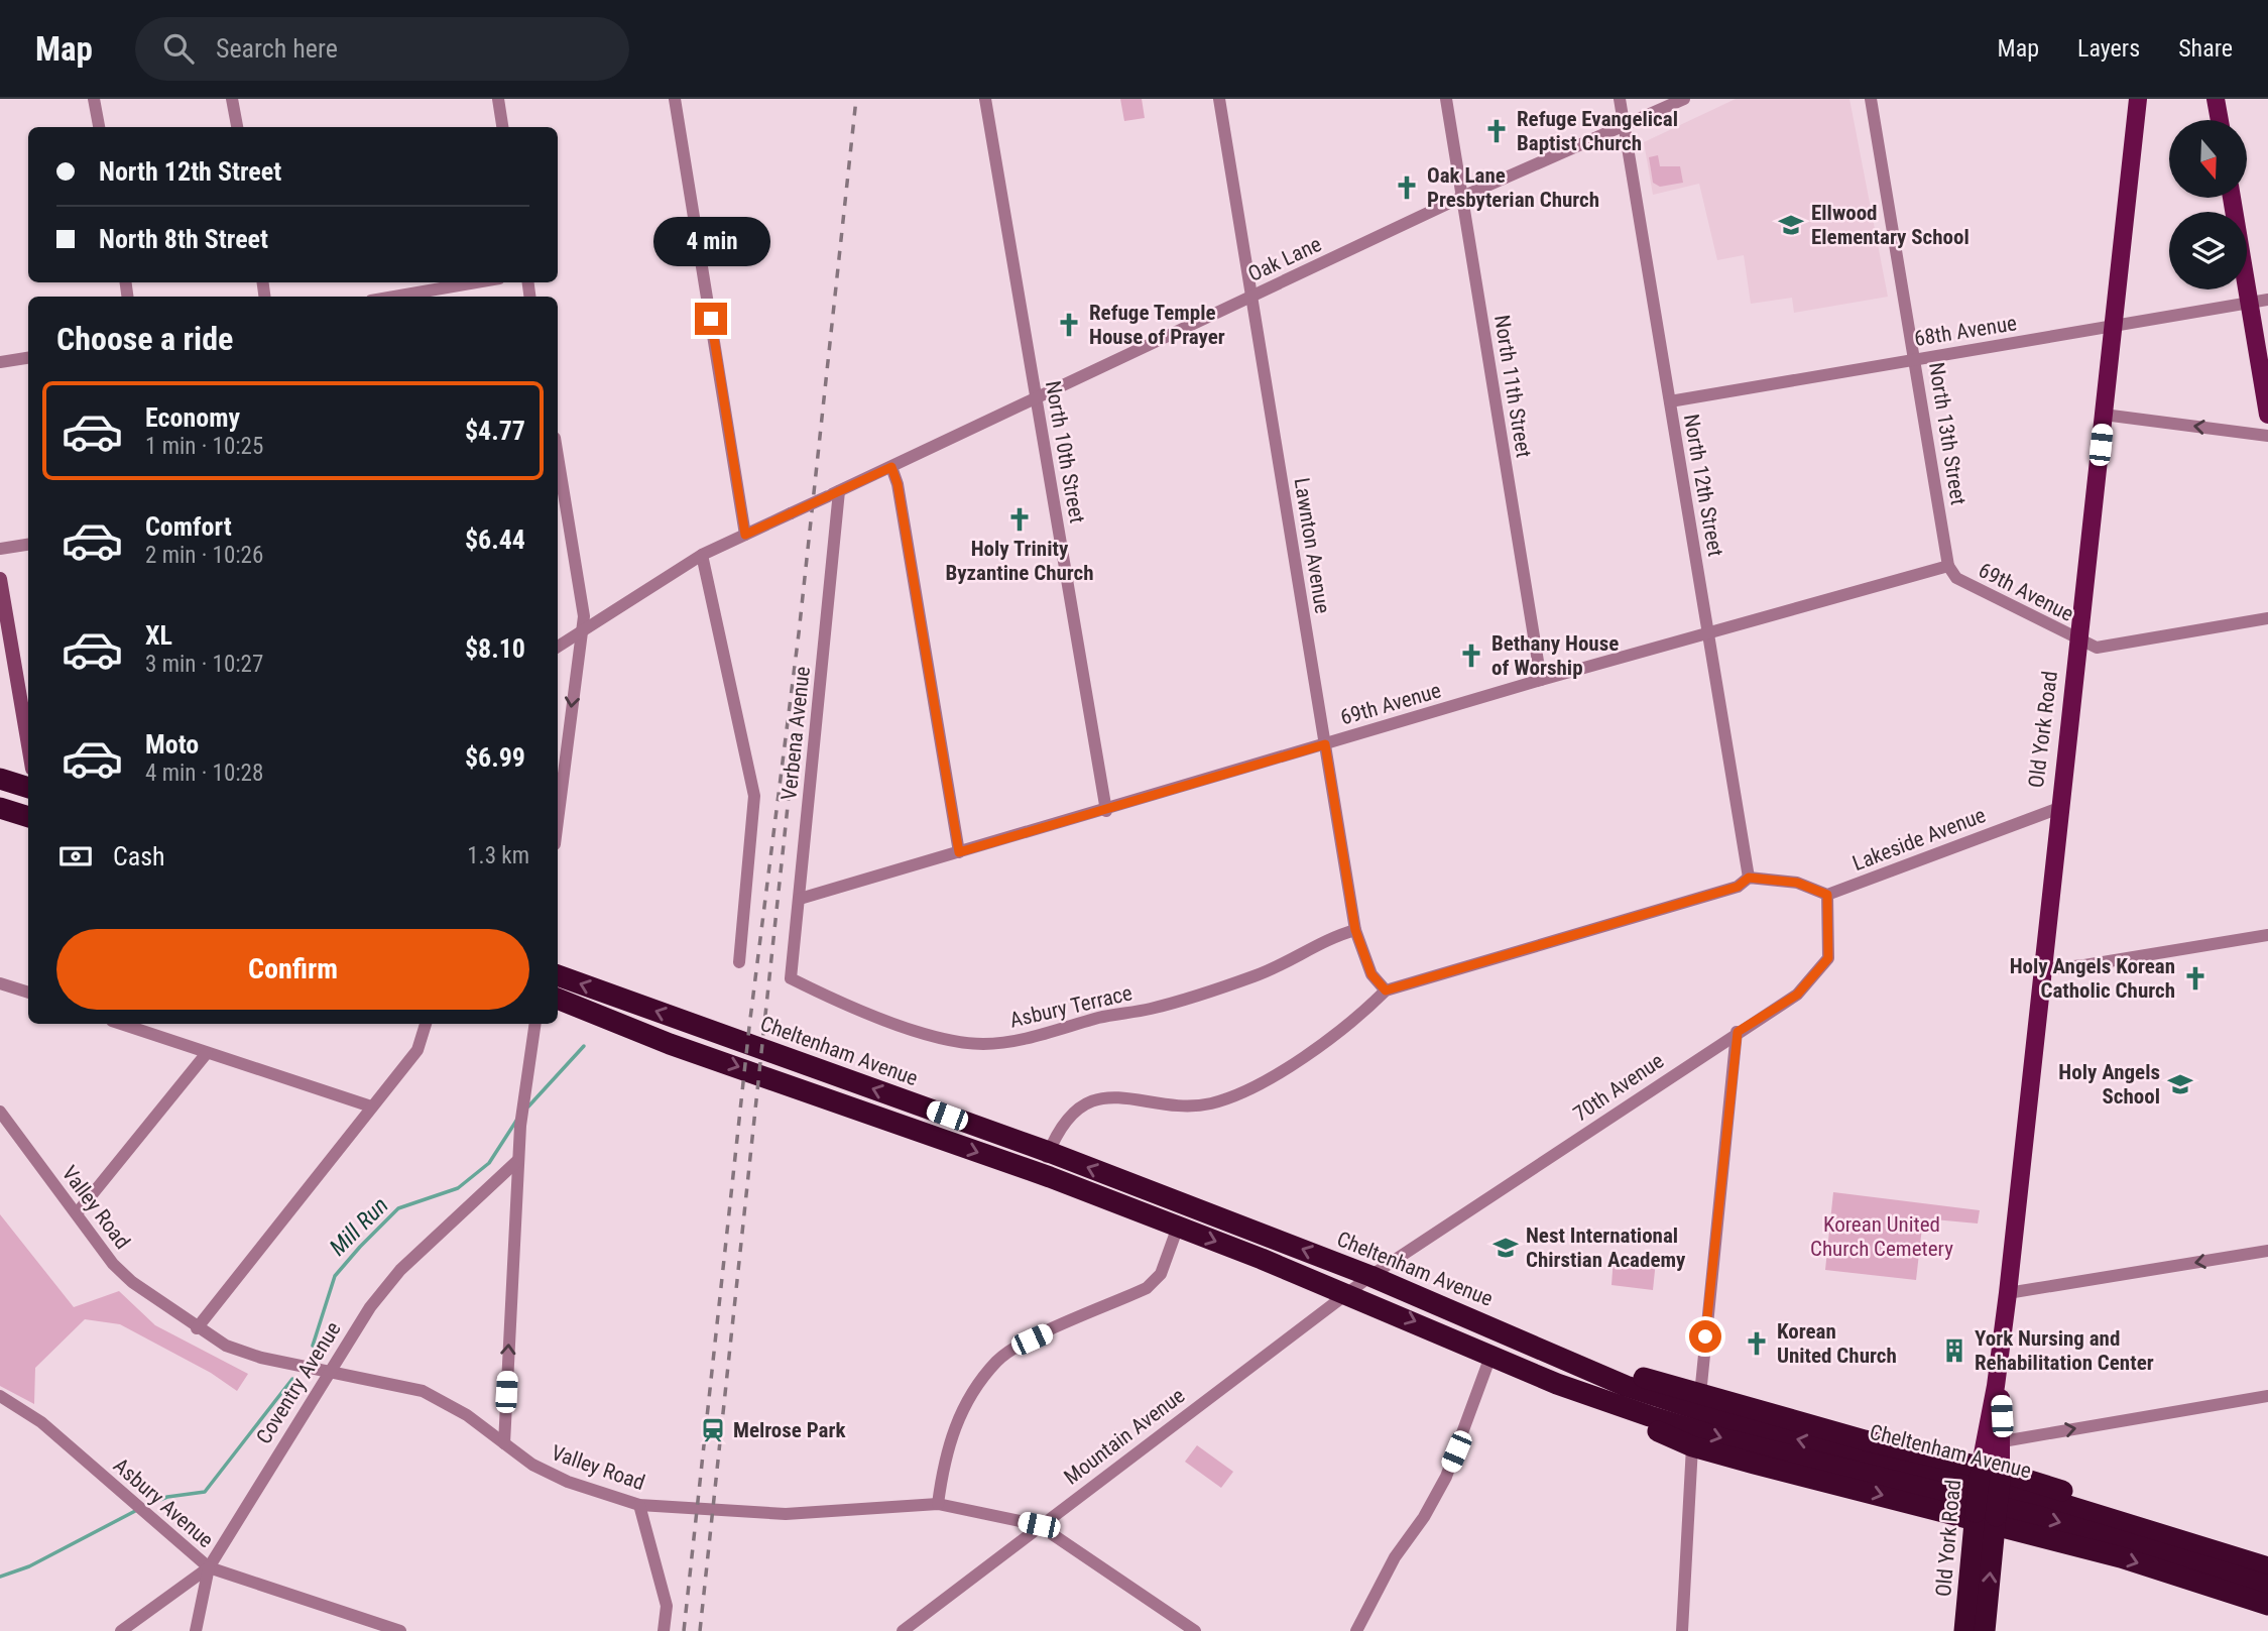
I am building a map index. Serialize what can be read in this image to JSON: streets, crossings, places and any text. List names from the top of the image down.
{
  "streets": {
    "highway": ["Old York Road", "Cheltenham Avenue"],
    "street": [
      "Oak Lane",
      "68th Avenue",
      "North 11th Street",
      "North 13th Street",
      "North 10th Street",
      "North 12th Street",
      "Lawnton Avenue",
      "69th Avenue",
      "Verbena Avenue",
      "Lakeside Avenue",
      "Asbury Terrace",
      "70th Avenue",
      "Valley Road",
      "Coventry Avenue",
      "Mountain Avenue",
      "Asbury Avenue"
    ]
  },
  "crossings": [
    ["Oak Lane", "North 11th Street"],
    ["Oak Lane", "North 10th Street"],
    ["Oak Lane", "North 12th Street"],
    ["Oak Lane", "Lawnton Avenue"],
    ["Oak Lane", "Verbena Avenue"],
    ["68th Avenue", "North 13th Street"],
    ["68th Avenue", "North 12th Street"],
    ["68th Avenue", "Old York Road"],
    ["North 11th Street", "69th Avenue"],
    ["North 13th Street", "69th Avenue"],
    ["North 10th Street", "69th Avenue"],
    ["North 12th Street", "69th Avenue"],
    ["Lawnton Avenue", "69th Avenue"],
    ["Lawnton Avenue", "Asbury Terrace"],
    ["69th Avenue", "Old York Road"],
    ["69th Avenue", "Verbena Avenue"],
    ["Old York Road", "Lakeside Avenue"],
    ["Verbena Avenue", "Asbury Terrace"],
    ["Lakeside Avenue", "70th Avenue"],
    ["Cheltenham Avenue", "70th Avenue"],
    ["Cheltenham Avenue", "Mountain Avenue"],
    ["70th Avenue", "Mountain Avenue"],
    ["Valley Road", "Coventry Avenue"],
    ["Valley Road", "Mountain Avenue"],
    ["Coventry Avenue", "Asbury Avenue"]
  ],
  "water": ["Mill Run"],
  "parks": ["Korean United Church Cemetery"],
  "places": {
    "church": [
      "Refuge Evangelical Baptist Church",
      "Oak Lane Presbyterian Church",
      "Refuge Temple House of Prayer",
      "Holy Trinity Byzantine Church",
      "Bethany House of Worship",
      "Holy Angels Korean Catholic Church",
      "Korean United Church"
    ],
    "school or university": ["Ellwood Elementary School", "Holy Angels School", "Nest International Chirstian Academy"],
    "building": ["York Nursing and Rehabilitation Center"],
    "station": ["Melrose Park"]
  },
  "north": "bottom",
  "page": {
    "header": "Map",
    "search": "Search here",
    "nav": ["Map", "Layers", "Share"],
    "banner": ["North 12th Street", "North 8th Street"],
    "bubble": "4 min",
    "heading": "Choose a ride",
    "list": [
      {
        "name": "Economy",
        "note": "1 min · 10:25",
        "value": "$4.77"
      },
      {
        "name": "Comfort",
        "note": "2 min · 10:26",
        "value": "$6.44"
      },
      {
        "name": "XL",
        "note": "3 min · 10:27",
        "value": "$8.10"
      },
      {
        "name": "Moto",
        "note": "4 min · 10:28",
        "value": "$6.99"
      }
    ],
    "pay": ["Cash", "1.3 km"],
    "buttons": "Confirm"
  }
}
